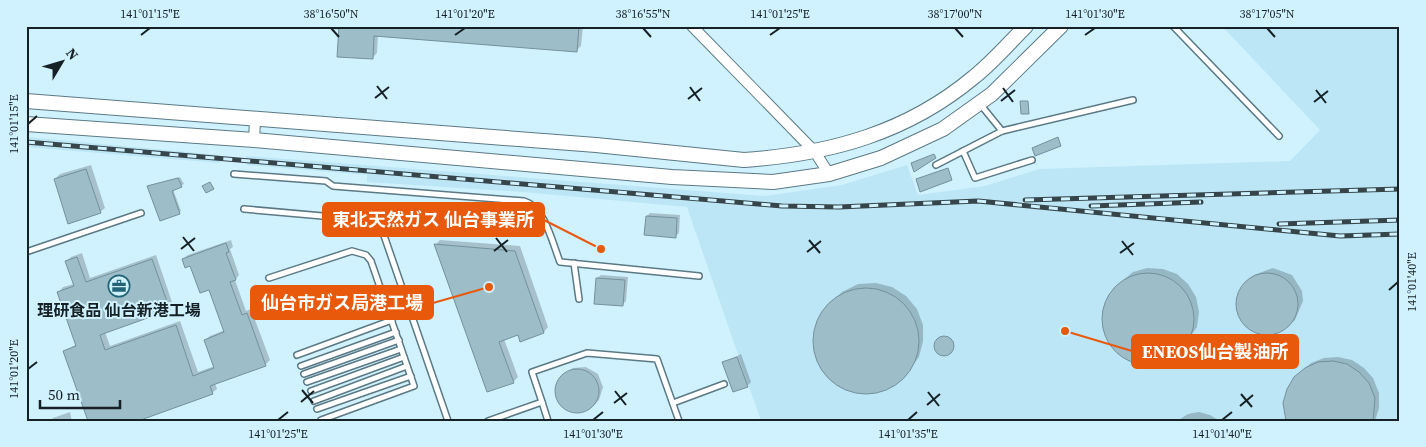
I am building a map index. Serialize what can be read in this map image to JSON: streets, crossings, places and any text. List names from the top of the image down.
{
  "places": {
    "other": ["東北天然ガス 仙台事業所", "仙台市ガス局港工場", "ENEOS仙台製油所"],
    "office": ["理研食品 仙台新港工場"]
  },
  "scale_bar": "50 m",
  "north": "top right",
  "coordinates": [
    "141°01'15\"E",
    "38°16'50\"N",
    "141°01'20\"E",
    "38°16'55\"N",
    "141°01'25\"E",
    "38°17'00\"N",
    "141°01'30\"E",
    "38°17'05\"N",
    "141°01'40\"E",
    "141°01'35\"E"
  ]
}
